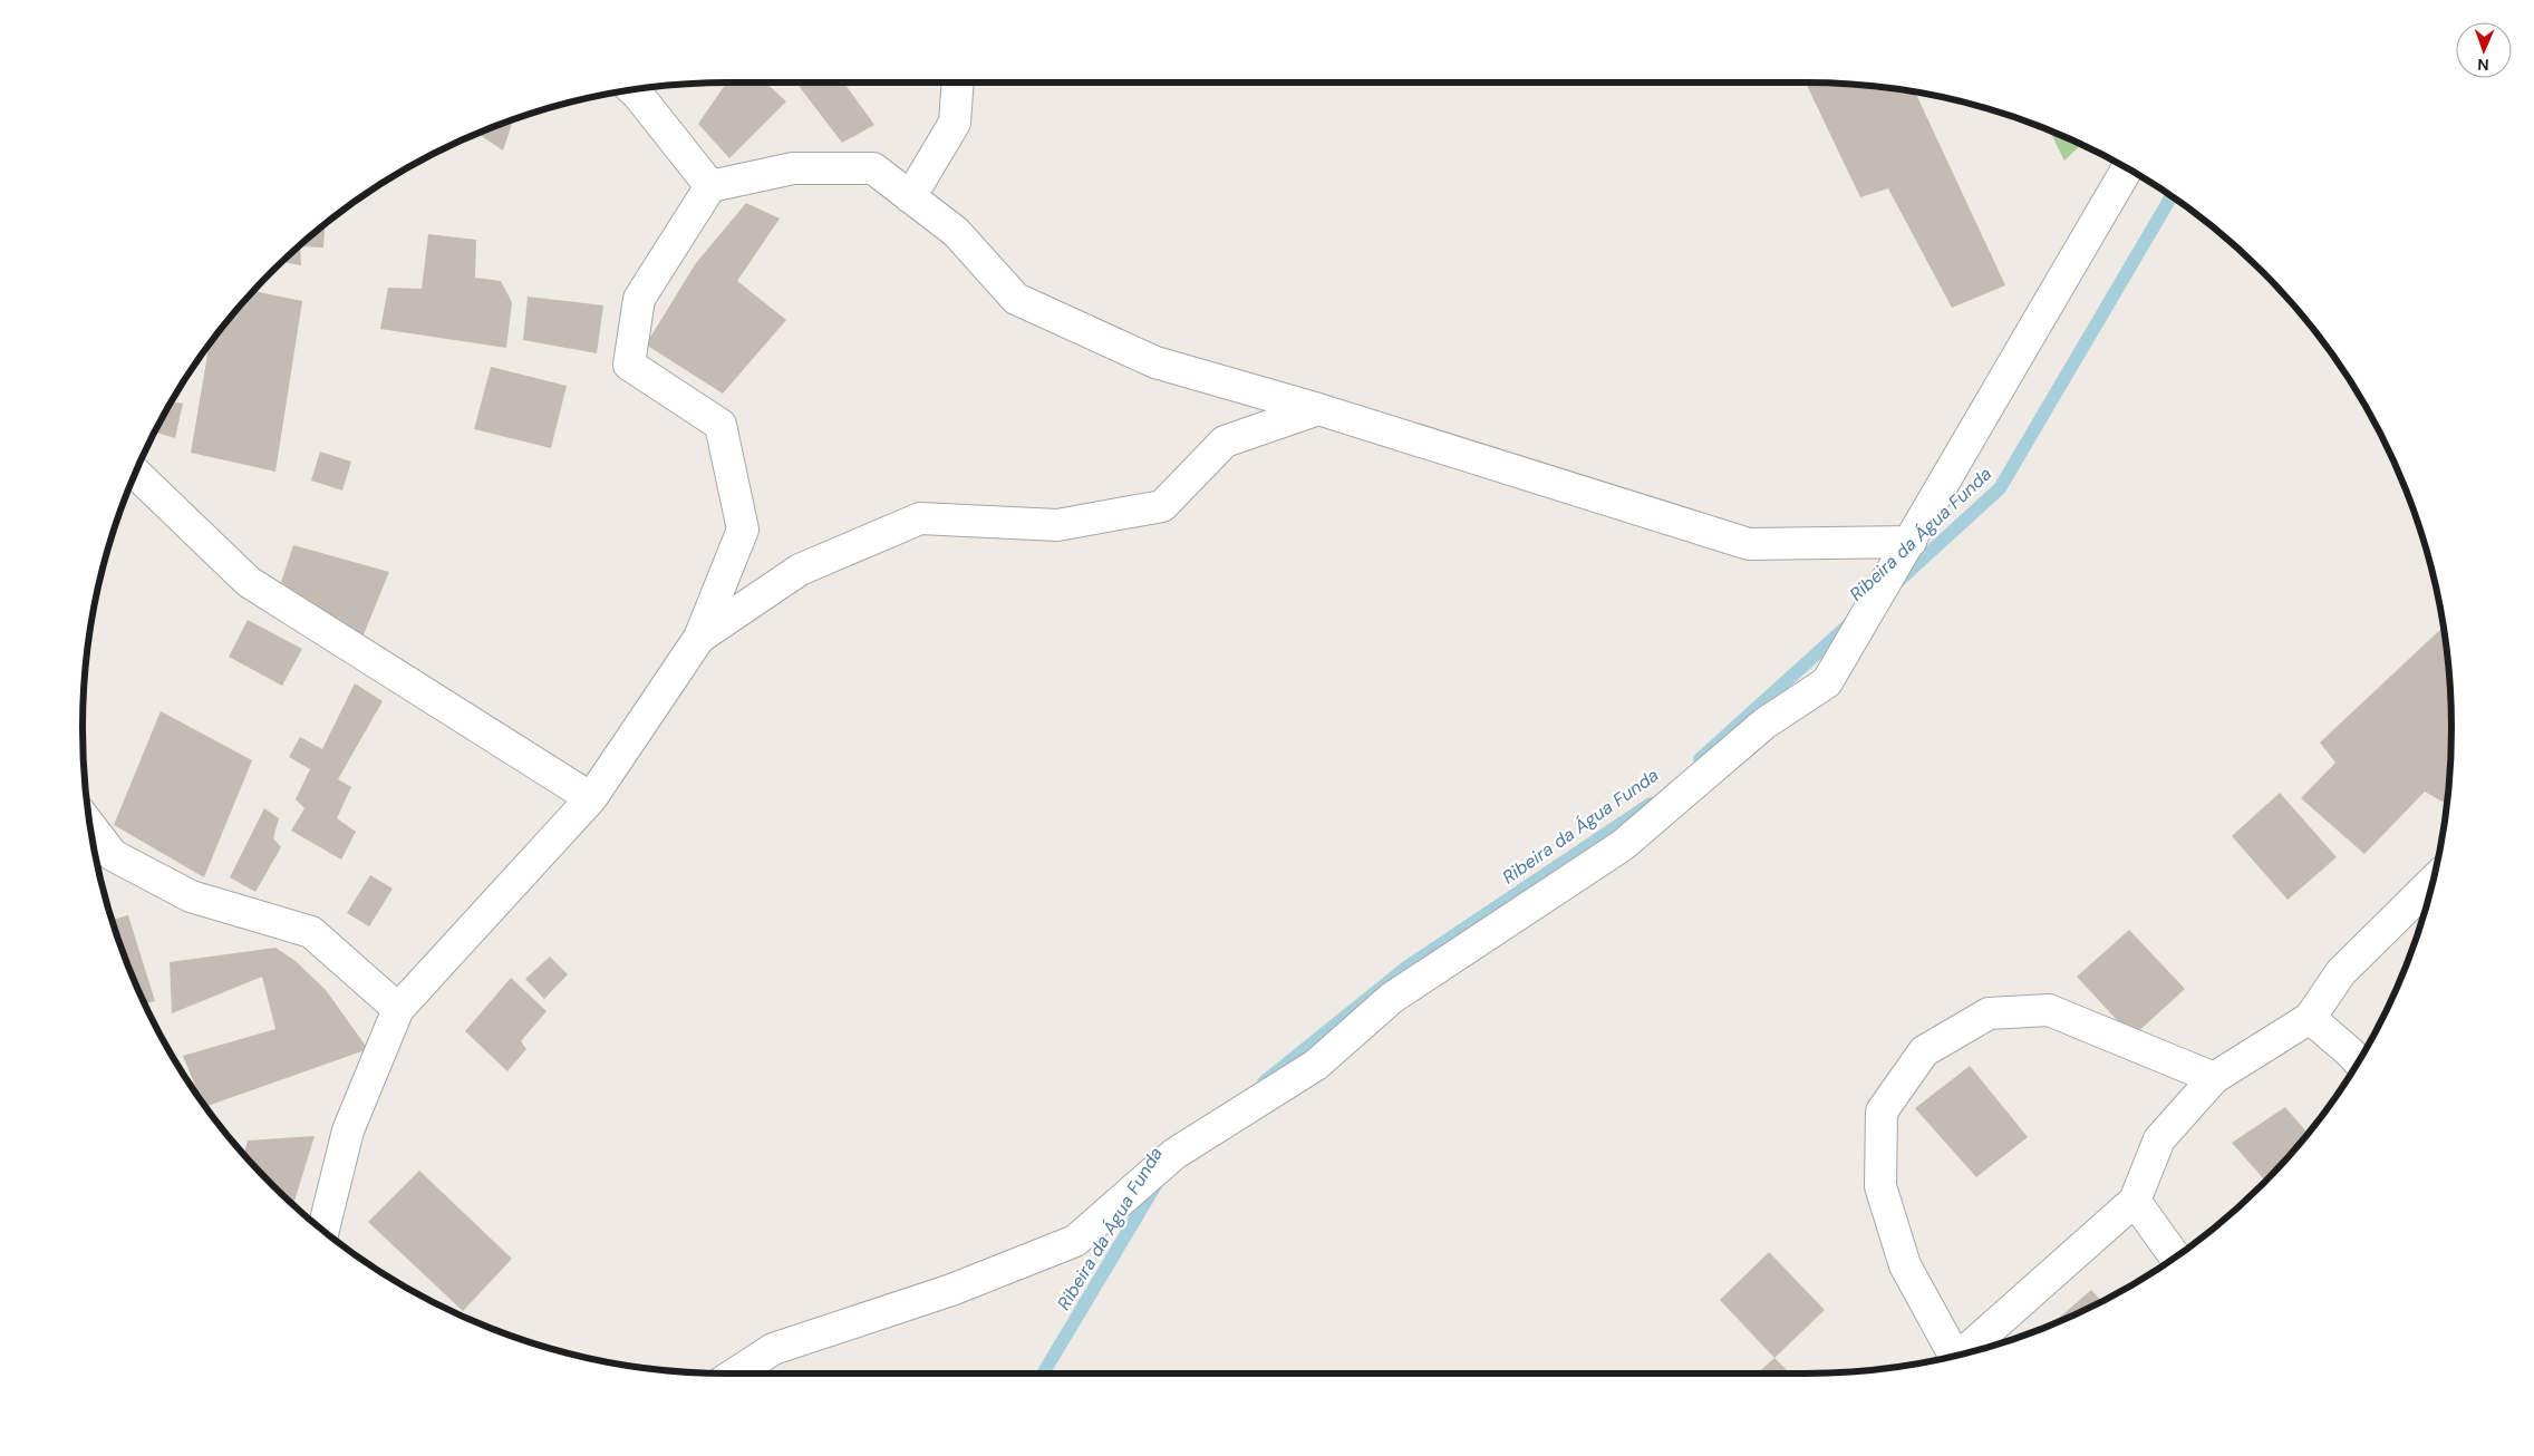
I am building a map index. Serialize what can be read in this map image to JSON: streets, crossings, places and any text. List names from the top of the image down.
{
  "water": ["Ribeira da Água Funda"],
  "north": "bottom"
}
